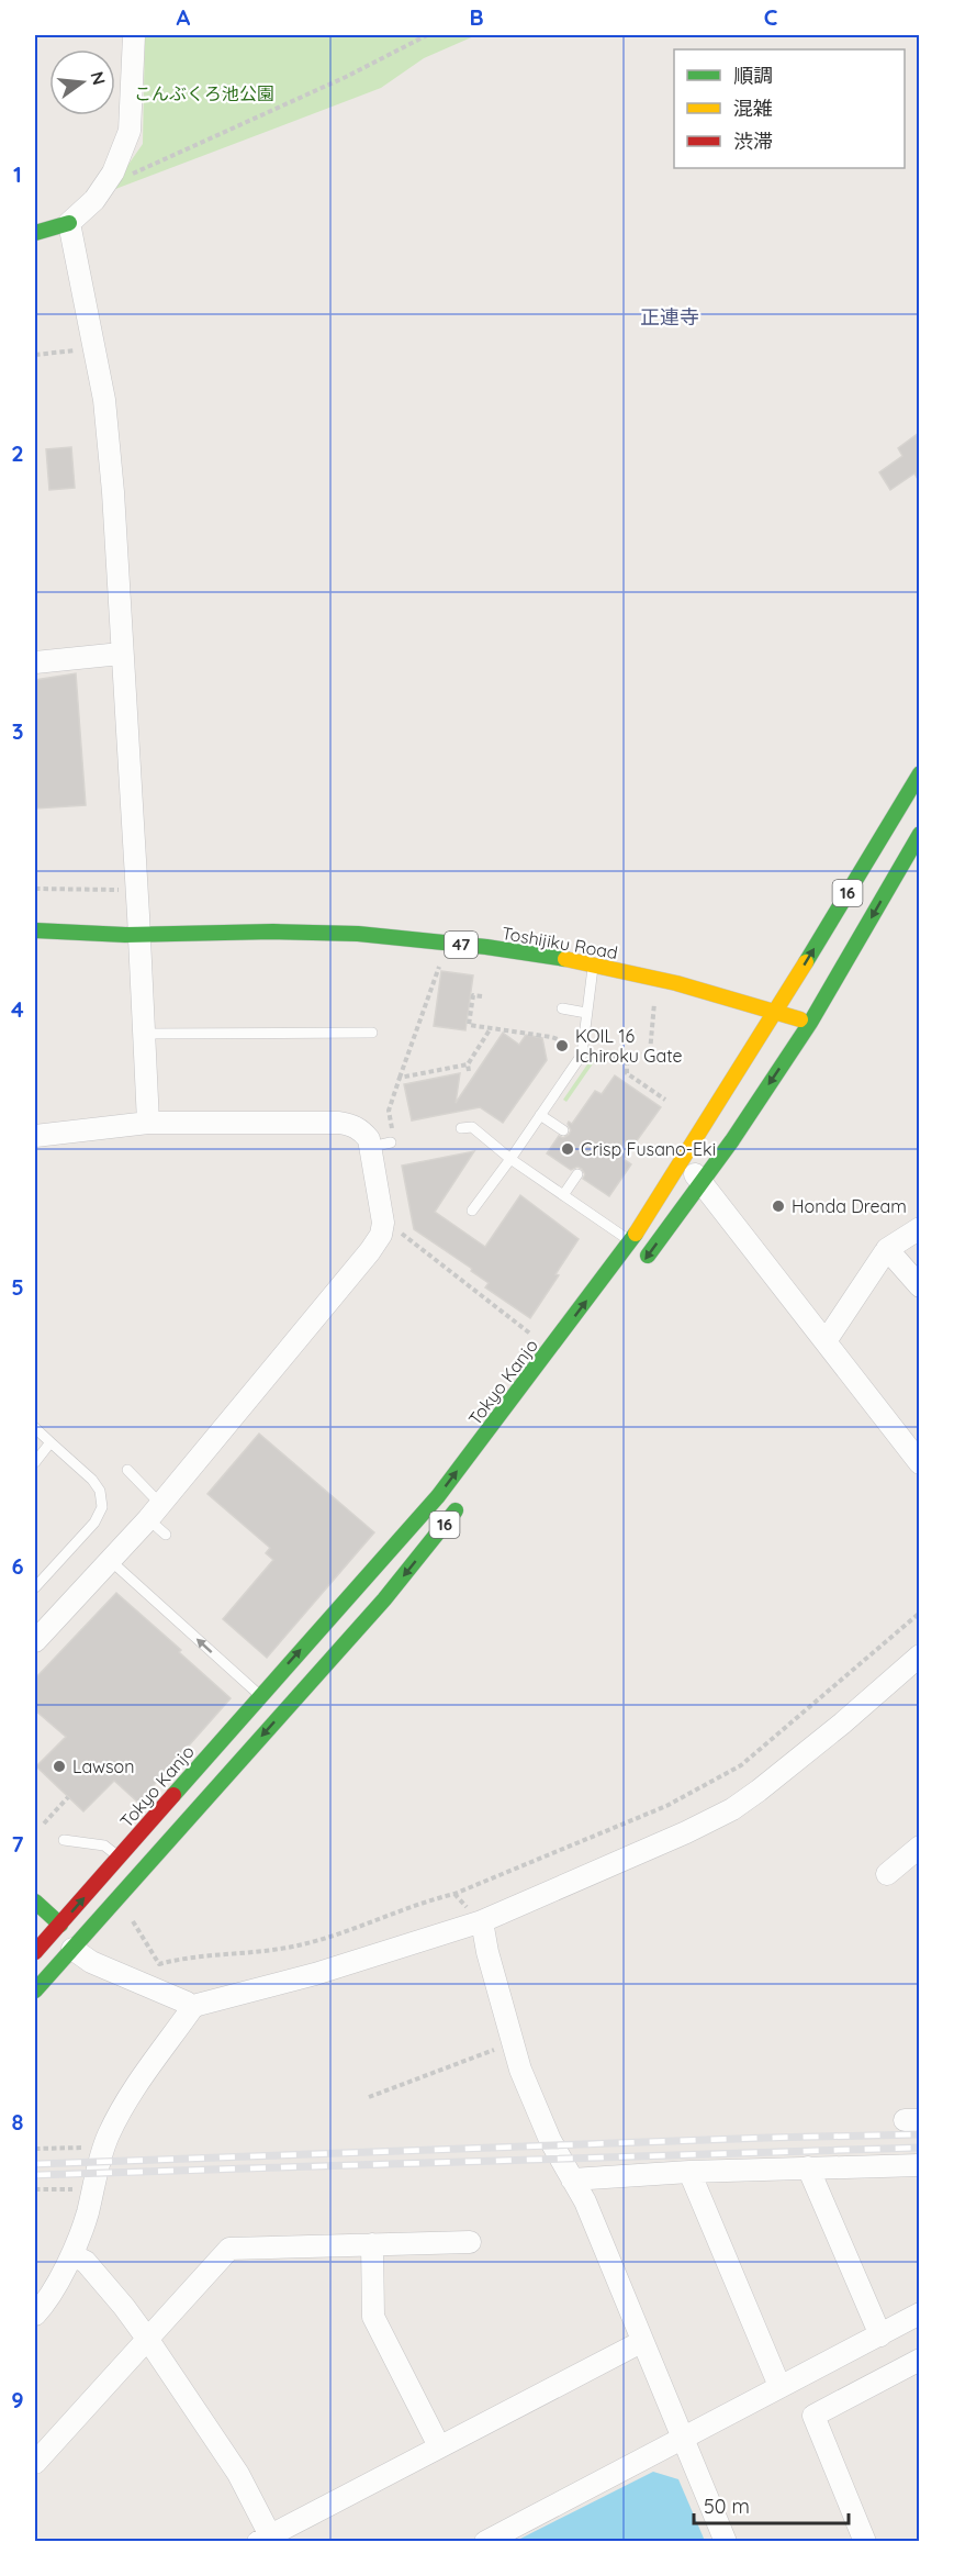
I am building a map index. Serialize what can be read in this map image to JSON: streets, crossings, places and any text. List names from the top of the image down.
{
  "streets": {
    "main road": [
      "16",
      "Toshijiku Road",
      "47",
      "Tokyo Kanjo"
    ]
  },
  "crossings": [
    ["16", "Toshijiku Road"],
    ["Toshijiku Road", "Tokyo Kanjo"]
  ],
  "districts": ["正連寺"],
  "parks": ["こんぶくろ池公園"],
  "places": [
    "KOIL 16 Ichiroku Gate",
    "Crisp Fusano-Eki",
    "Honda Dream",
    "Lawson"
  ],
  "legend": ["順調", "混雑", "渋滞"],
  "scale_bar": "50 m",
  "north": "right",
  "grid": {
    "columns": ["A", "B", "C"],
    "rows": [
      "1",
      "2",
      "3",
      "4",
      "5",
      "6",
      "7",
      "8",
      "9"
    ]
  }
}
